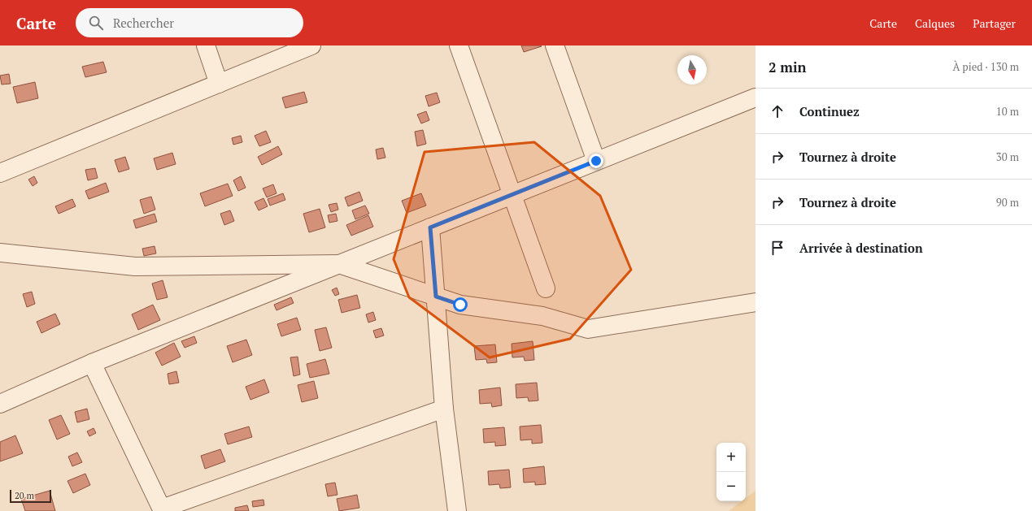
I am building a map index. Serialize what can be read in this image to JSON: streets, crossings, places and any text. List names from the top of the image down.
{
  "scale_bar": "20 m",
  "north": "bottom",
  "page": {
    "header": "Carte",
    "search": "Rechercher",
    "nav": ["Carte", "Calques", "Partager"],
    "heading": ["2 min", "À pied · 130 m"],
    "list": [
      ["Continuez", "10 m"],
      ["Tournez à droite", "30 m"],
      ["Tournez à droite", "90 m"],
      "Arrivée à destination"
    ],
    "map_buttons": ["+", "−"],
    "scale": "20 m"
  }
}
